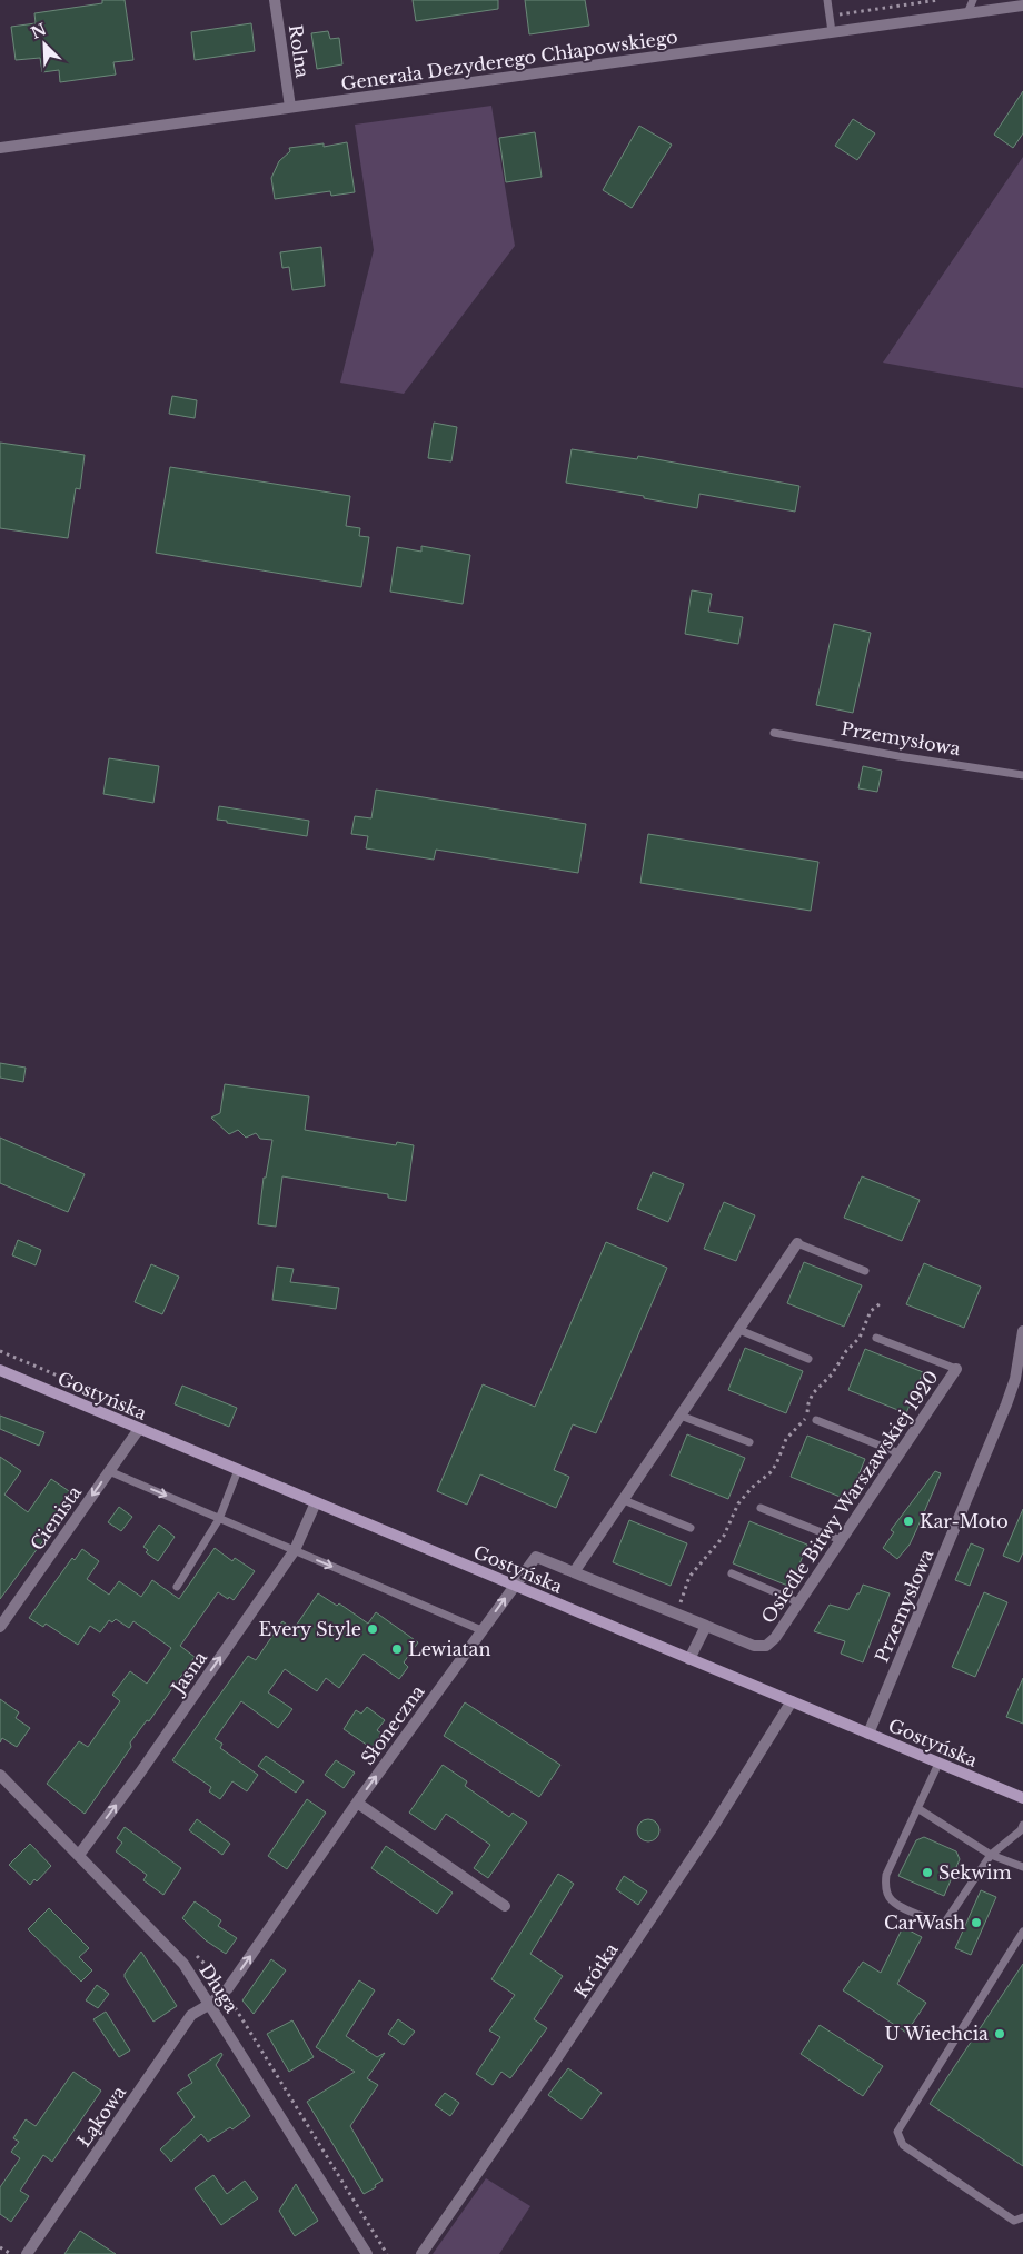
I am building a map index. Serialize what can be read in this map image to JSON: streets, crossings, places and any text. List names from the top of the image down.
{
  "streets": {
    "main road": ["Gostyńska"],
    "street": [
      "Rolna",
      "Generała Dezyderego Chłapowskiego",
      "Przemysłowa",
      "Osiedle Bitwy Warszawskiej 1920",
      "Cienista",
      "Jasna",
      "Słoneczna",
      "Krótka",
      "Długa",
      "Łąkowa"
    ]
  },
  "crossings": [
    ["Rolna", "Generała Dezyderego Chłapowskiego"],
    ["Przemysłowa", "Gostyńska"],
    ["Gostyńska", "Osiedle Bitwy Warszawskiej 1920"],
    ["Gostyńska", "Cienista"],
    ["Gostyńska", "Jasna"],
    ["Gostyńska", "Słoneczna"],
    ["Gostyńska", "Krótka"],
    ["Osiedle Bitwy Warszawskiej 1920", "Słoneczna"],
    ["Jasna", "Długa"],
    ["Słoneczna", "Długa"],
    ["Słoneczna", "Łąkowa"],
    ["Długa", "Łąkowa"]
  ],
  "one_way": ["Cienista", "Jasna", "Słoneczna"],
  "places": [
    "Kar-Moto",
    "Every Style",
    "Lewiatan",
    "Sekwim",
    "CarWash",
    "U Wiechcia"
  ],
  "north": "top left"
}
